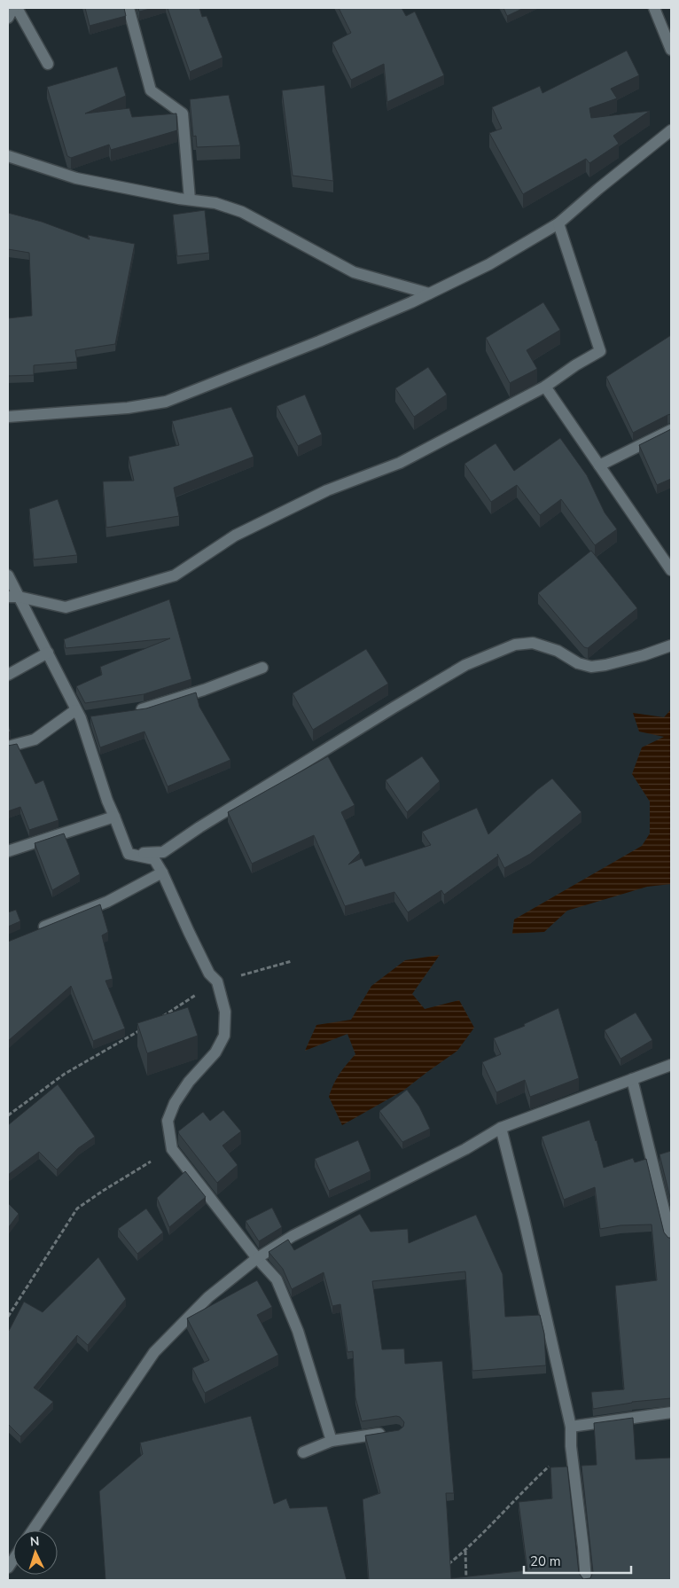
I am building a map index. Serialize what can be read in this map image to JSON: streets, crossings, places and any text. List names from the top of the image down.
{
  "scale_bar": "20 m",
  "north": "top"
}
